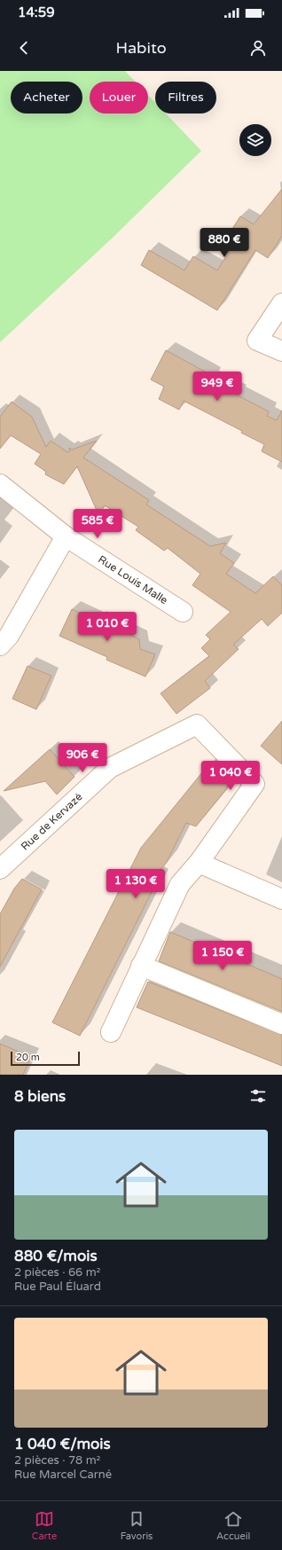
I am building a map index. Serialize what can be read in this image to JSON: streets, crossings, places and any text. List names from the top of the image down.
{
  "streets": {
    "street": ["Rue Louis Malle", "Rue de Kervazé"]
  },
  "scale_bar": "20 m",
  "page": {
    "status": "14:59",
    "header": "Habito",
    "chip": ["Acheter", "Louer", "Filtres"],
    "price": [
      "880 €",
      "949 €",
      "585 €",
      "1 010 €",
      "906 €",
      "1 040 €",
      "1 130 €",
      "1 150 €"
    ],
    "scale": "20 m",
    "heading": "8 biens",
    "list": [
      {
        "name": "880 €/mois",
        "note": "2 pièces · 66 m² · Rue Paul Éluard"
      },
      {
        "name": "1 040 €/mois",
        "note": "2 pièces · 78 m² · Rue Marcel Carné"
      }
    ],
    "tabs": ["Carte", "Favoris", "Accueil"]
  }
}
